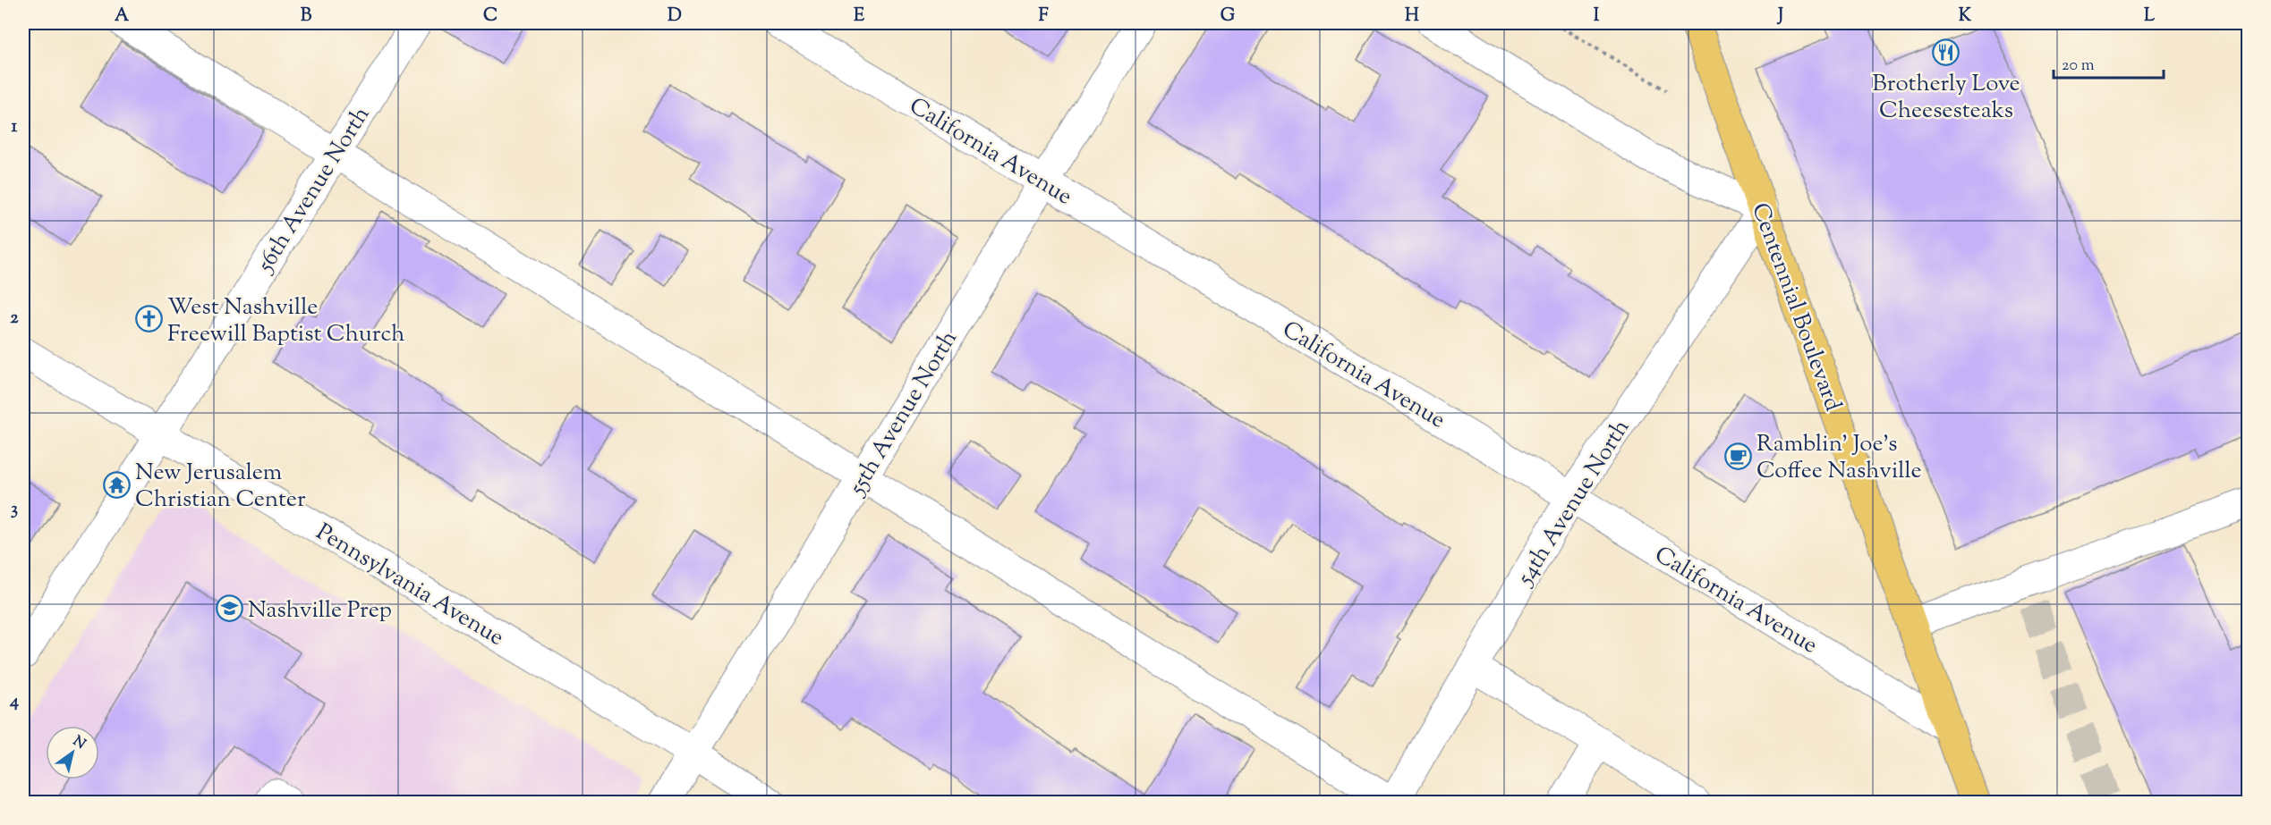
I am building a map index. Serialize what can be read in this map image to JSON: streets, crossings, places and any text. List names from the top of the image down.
{
  "streets": {
    "main road": ["Centennial Boulevard"],
    "street": [
      "California Avenue",
      "56th Avenue North",
      "55th Avenue North",
      "54th Avenue North",
      "Pennsylvania Avenue"
    ]
  },
  "crossings": [
    ["California Avenue", "Centennial Boulevard"],
    ["California Avenue", "55th Avenue North"],
    ["California Avenue", "54th Avenue North"],
    ["56th Avenue North", "Pennsylvania Avenue"],
    ["Centennial Boulevard", "54th Avenue North"],
    ["55th Avenue North", "Pennsylvania Avenue"]
  ],
  "places": {
    "restaurant": ["Brotherly Love Cheesesteaks"],
    "church": ["West Nashville Freewill Baptist Church"],
    "cafe": ["Ramblin’ Joe’s Coffee Nashville"],
    "temple": ["New Jerusalem Christian Center"],
    "school or university": ["Nashville Prep"]
  },
  "scale_bar": "20 m",
  "north": "top right",
  "grid": {
    "columns": [
      "A",
      "B",
      "C",
      "D",
      "E",
      "F",
      "G",
      "H",
      "I",
      "J",
      "K",
      "L"
    ],
    "rows": [
      "1",
      "2",
      "3",
      "4"
    ]
  }
}
